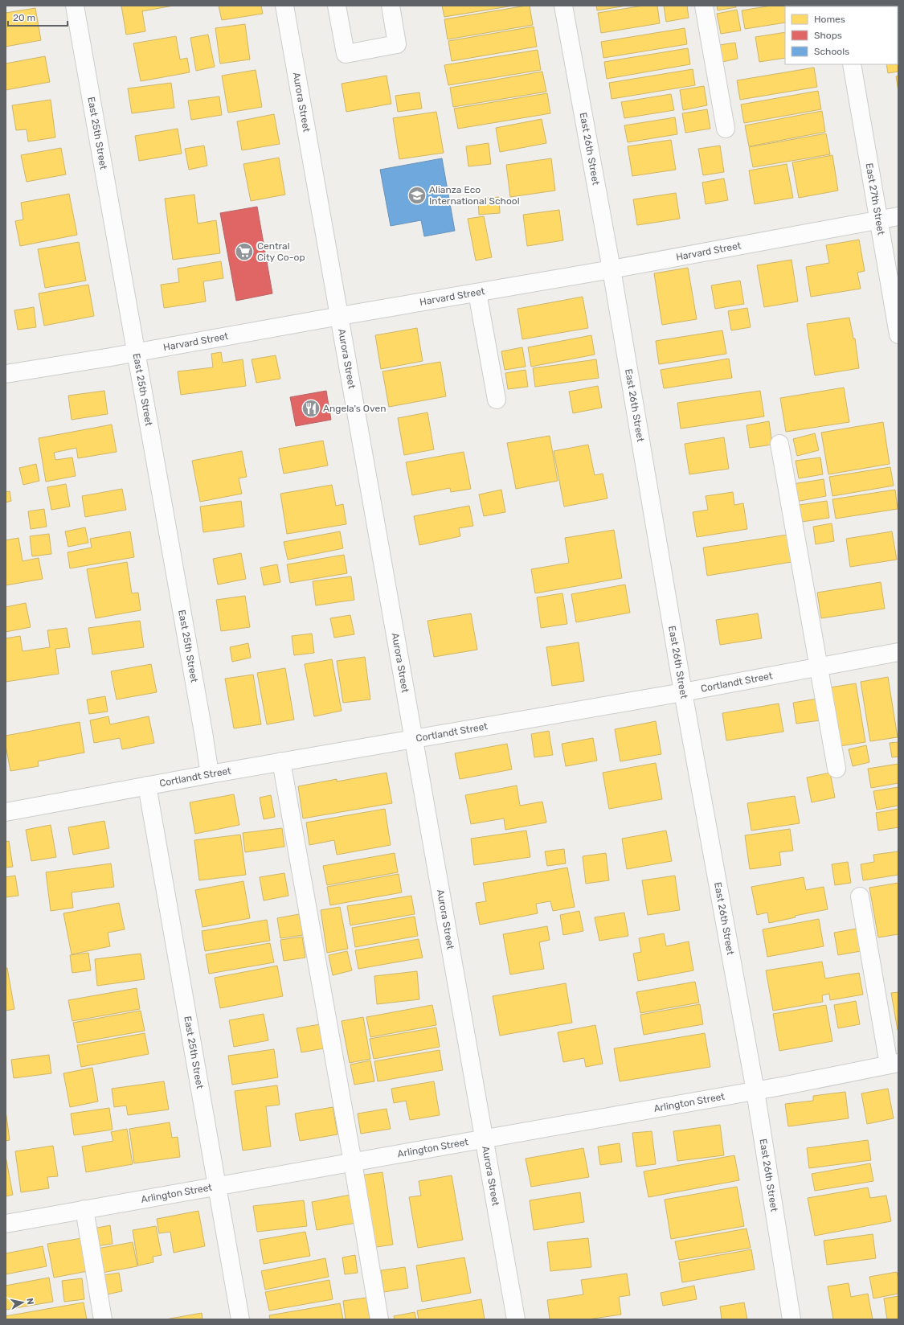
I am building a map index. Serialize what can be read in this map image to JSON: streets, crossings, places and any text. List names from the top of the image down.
{
  "streets": {
    "street": [
      "Aurora Street",
      "East 25th Street",
      "East 26th Street",
      "East 27th Street",
      "Harvard Street",
      "Cortlandt Street",
      "Arlington Street"
    ]
  },
  "crossings": [
    ["Aurora Street", "Harvard Street"],
    ["Aurora Street", "Cortlandt Street"],
    ["Aurora Street", "Arlington Street"],
    ["East 25th Street", "Harvard Street"],
    ["East 25th Street", "Cortlandt Street"],
    ["East 25th Street", "Arlington Street"],
    ["East 26th Street", "Harvard Street"],
    ["East 26th Street", "Cortlandt Street"],
    ["East 26th Street", "Arlington Street"],
    ["East 27th Street", "Harvard Street"]
  ],
  "places": {
    "school or university": ["Alianza Eco International School"],
    "supermarket": ["Central City Co-op"],
    "restaurant": ["Angela's Oven"]
  },
  "legend": ["Homes", "Shops", "Schools"],
  "scale_bar": "20 m",
  "north": "right"
}
